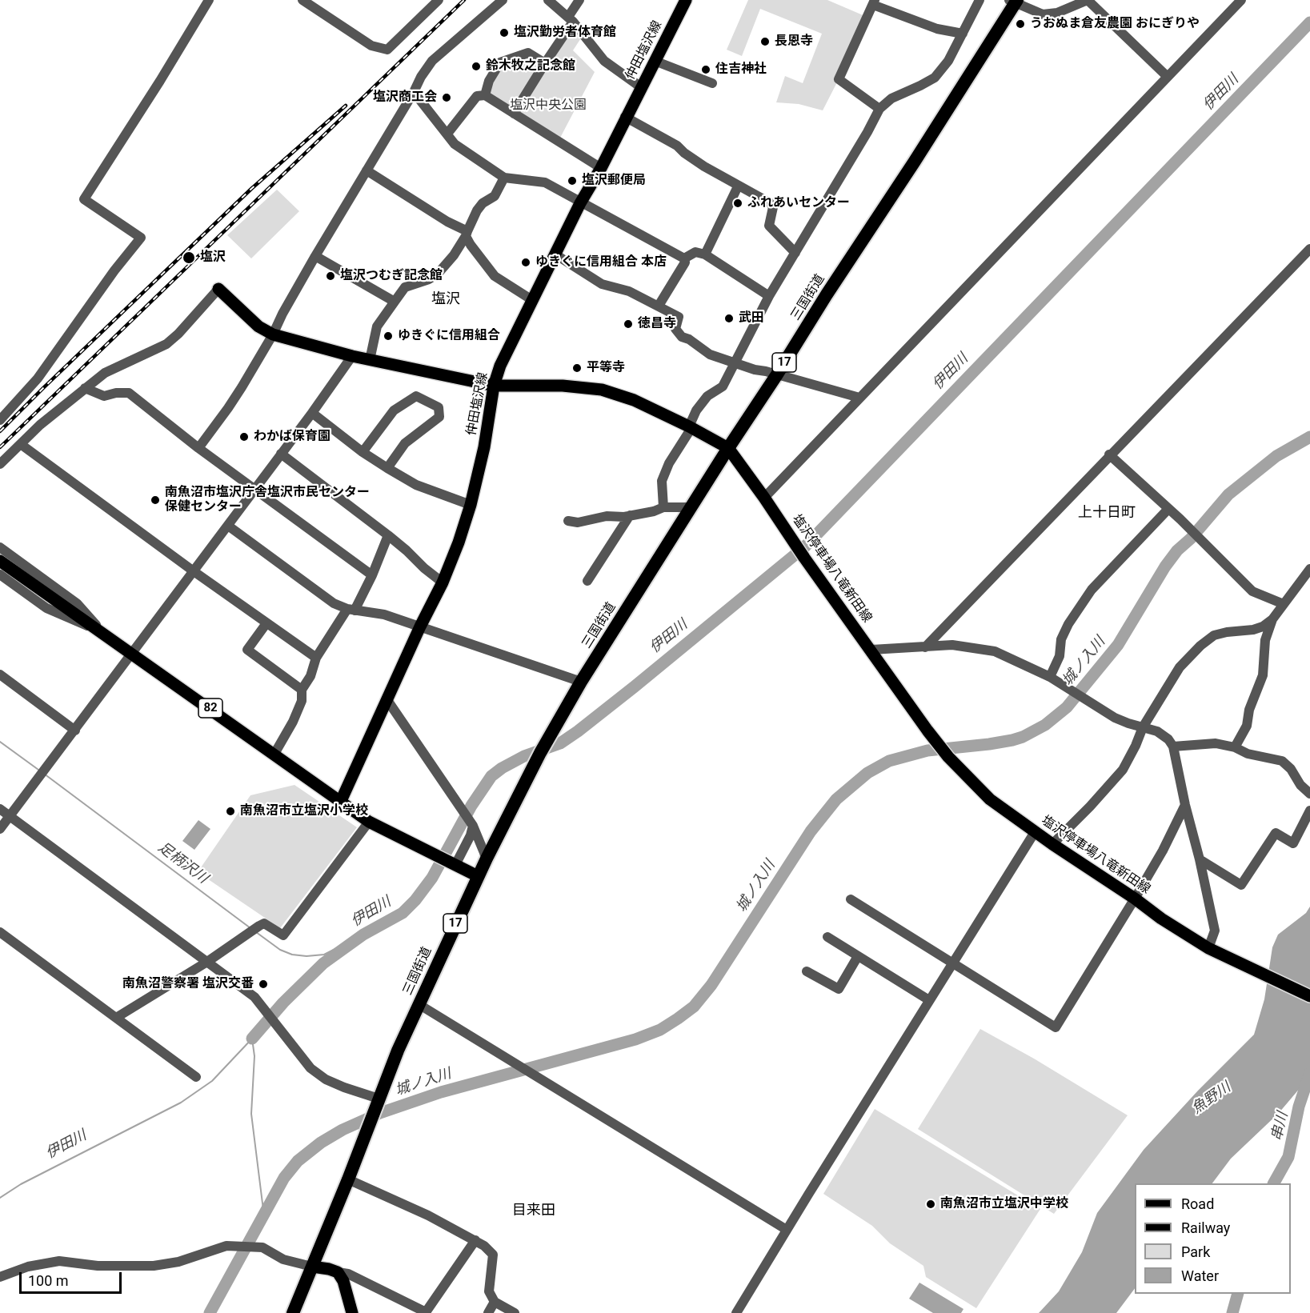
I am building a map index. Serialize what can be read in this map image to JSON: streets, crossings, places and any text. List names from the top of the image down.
{
  "streets": {
    "highway": ["三国街道", "17"],
    "main road": ["仲田塩沢線", "塩沢停車場八竜新田線", "82"]
  },
  "crossings": [
    ["仲田塩沢線", "82"],
    ["三国街道", "塩沢停車場八竜新田線"],
    ["三国街道", "82"]
  ],
  "districts": ["塩沢", "上十日町", "目来田"],
  "water": [
    "伊田川",
    "城ノ入川",
    "足柄沢川",
    "魚野川",
    "串川"
  ],
  "parks": ["塩沢中央公園"],
  "places": [
    "うおぬま倉友農園 おにぎりや",
    "塩沢勤労者体育館",
    "長恩寺",
    "鈴木牧之記念館",
    "住吉神社",
    "塩沢商工会",
    "塩沢郵便局",
    "ふれあいセンター",
    "塩沢",
    "ゆきぐに信用組合 本店",
    "塩沢つむぎ記念館",
    "武田",
    "徳昌寺",
    "ゆきぐに信用組合",
    "平等寺",
    "わかば保育園",
    "南魚沼市塩沢庁舎塩沢市民センター 保健センター",
    "南魚沼市立塩沢小学校",
    "南魚沼警察署 塩沢交番",
    "南魚沼市立塩沢中学校"
  ],
  "legend": [
    "Road",
    "Railway",
    "Park",
    "Water"
  ],
  "scale_bar": "100 m"
}
